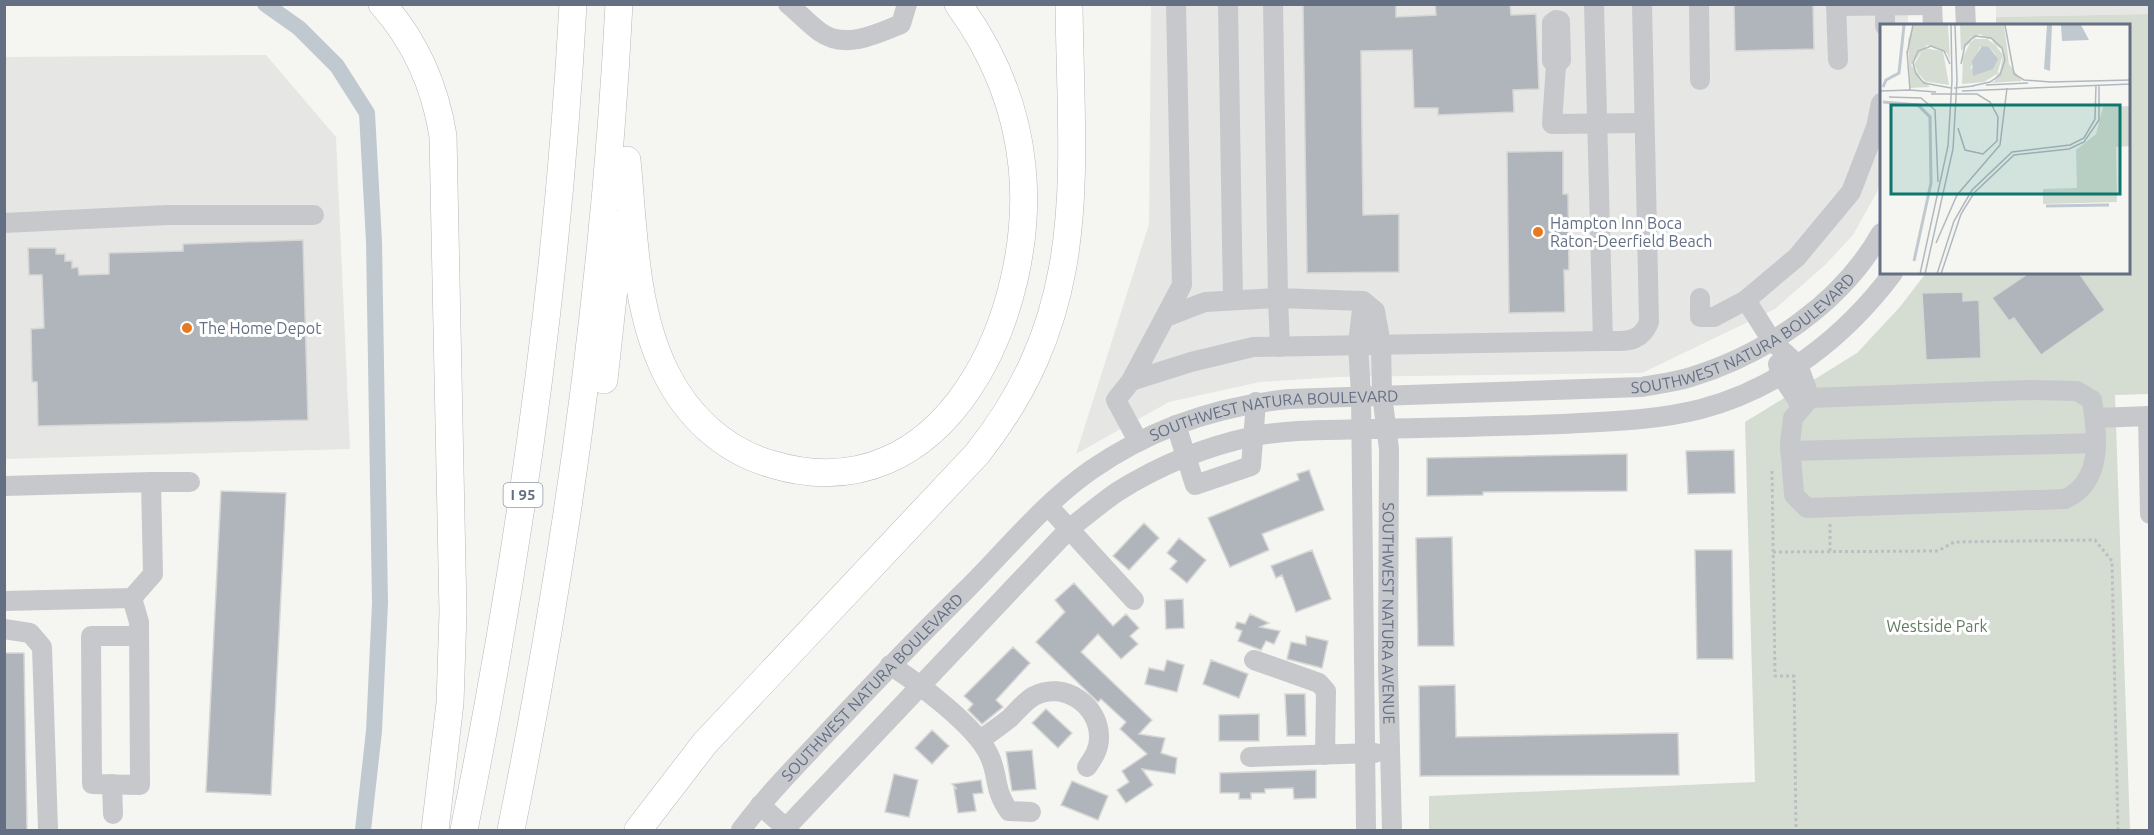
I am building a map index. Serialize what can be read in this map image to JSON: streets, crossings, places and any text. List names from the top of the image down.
{
  "streets": {
    "highway": ["I 95"],
    "street": ["SOUTHWEST NATURA BOULEVARD", "SOUTHWEST NATURA AVENUE"]
  },
  "crossings": [
    ["SOUTHWEST NATURA BOULEVARD", "SOUTHWEST NATURA AVENUE"]
  ],
  "parks": ["Westside Park"],
  "places": ["Hampton Inn Boca Raton-Deerfield Beach", "The Home Depot"]
}
